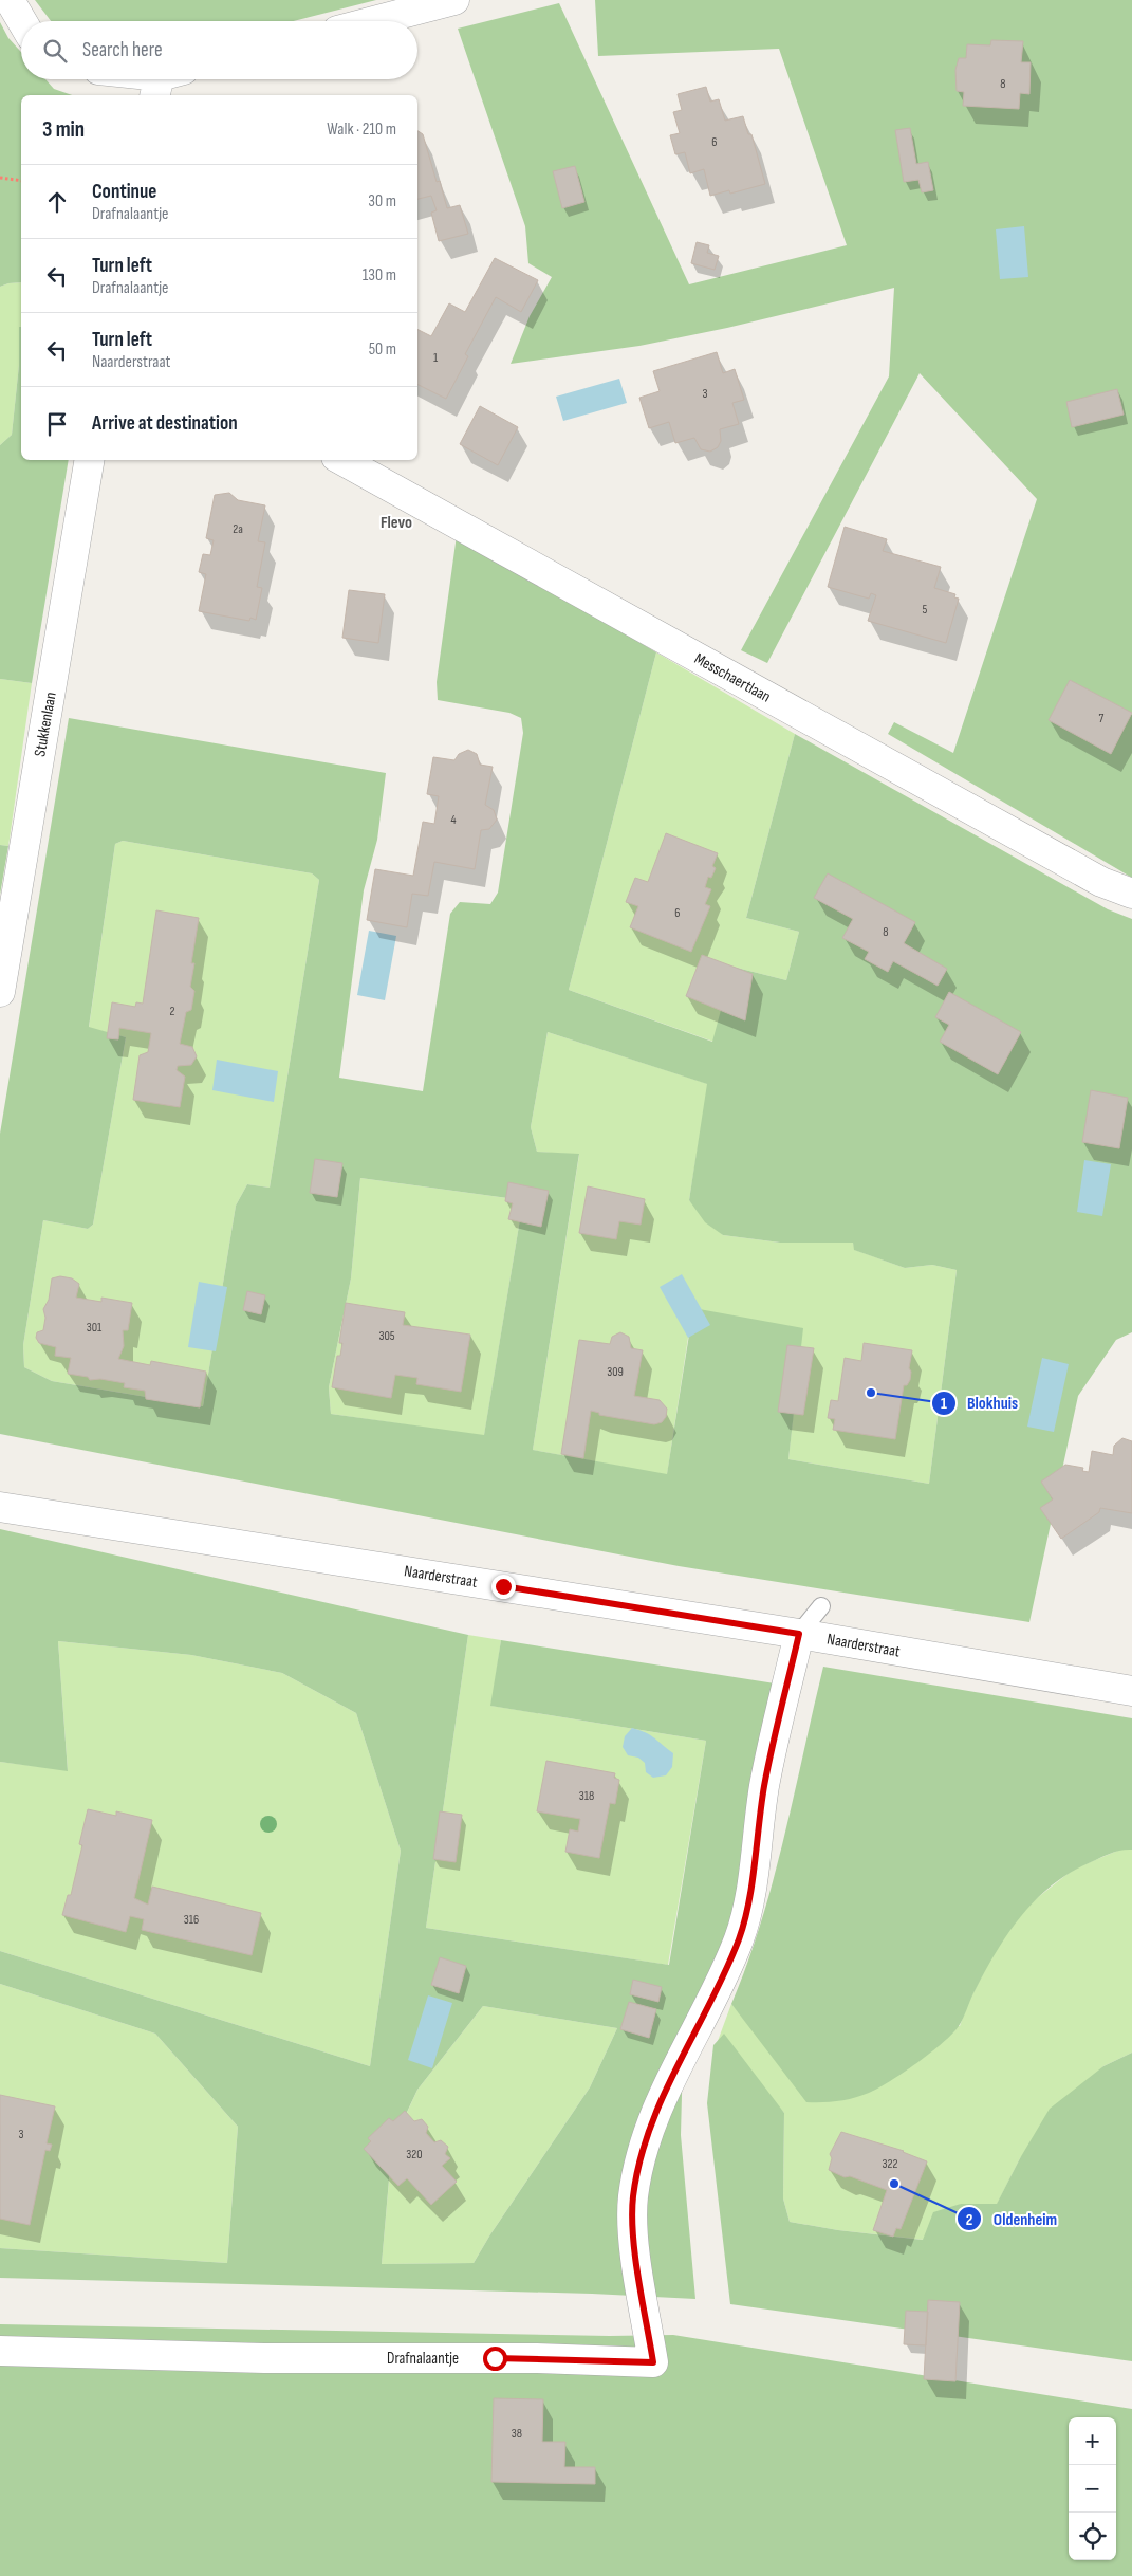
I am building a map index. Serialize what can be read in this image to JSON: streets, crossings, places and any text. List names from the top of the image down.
{
  "streets": {
    "street": [
      "Messchaertlaan",
      "Stukkenlaan",
      "Naarderstraat",
      "Drafnalaantje"
    ]
  },
  "crossings": [
    ["Naarderstraat", "Drafnalaantje"]
  ],
  "districts": ["Flevo"],
  "places": ["Blokhuis", "Oldenheim"],
  "house_numbers": [
    "8",
    "6",
    "1",
    "3",
    "2a",
    "5",
    "7",
    "4",
    "6",
    "8",
    "2",
    "301",
    "305",
    "309",
    "318",
    "316",
    "3",
    "320",
    "322",
    "38"
  ],
  "page": {
    "search": "Search here",
    "heading": ["3 min", "Walk · 210 m"],
    "list": [
      ["Continue", "Drafnalaantje", "30 m"],
      ["Turn left", "Drafnalaantje", "130 m"],
      ["Turn left", "Naarderstraat", "50 m"],
      "Arrive at destination"
    ],
    "map_buttons": ["+", "−"]
  }
}
